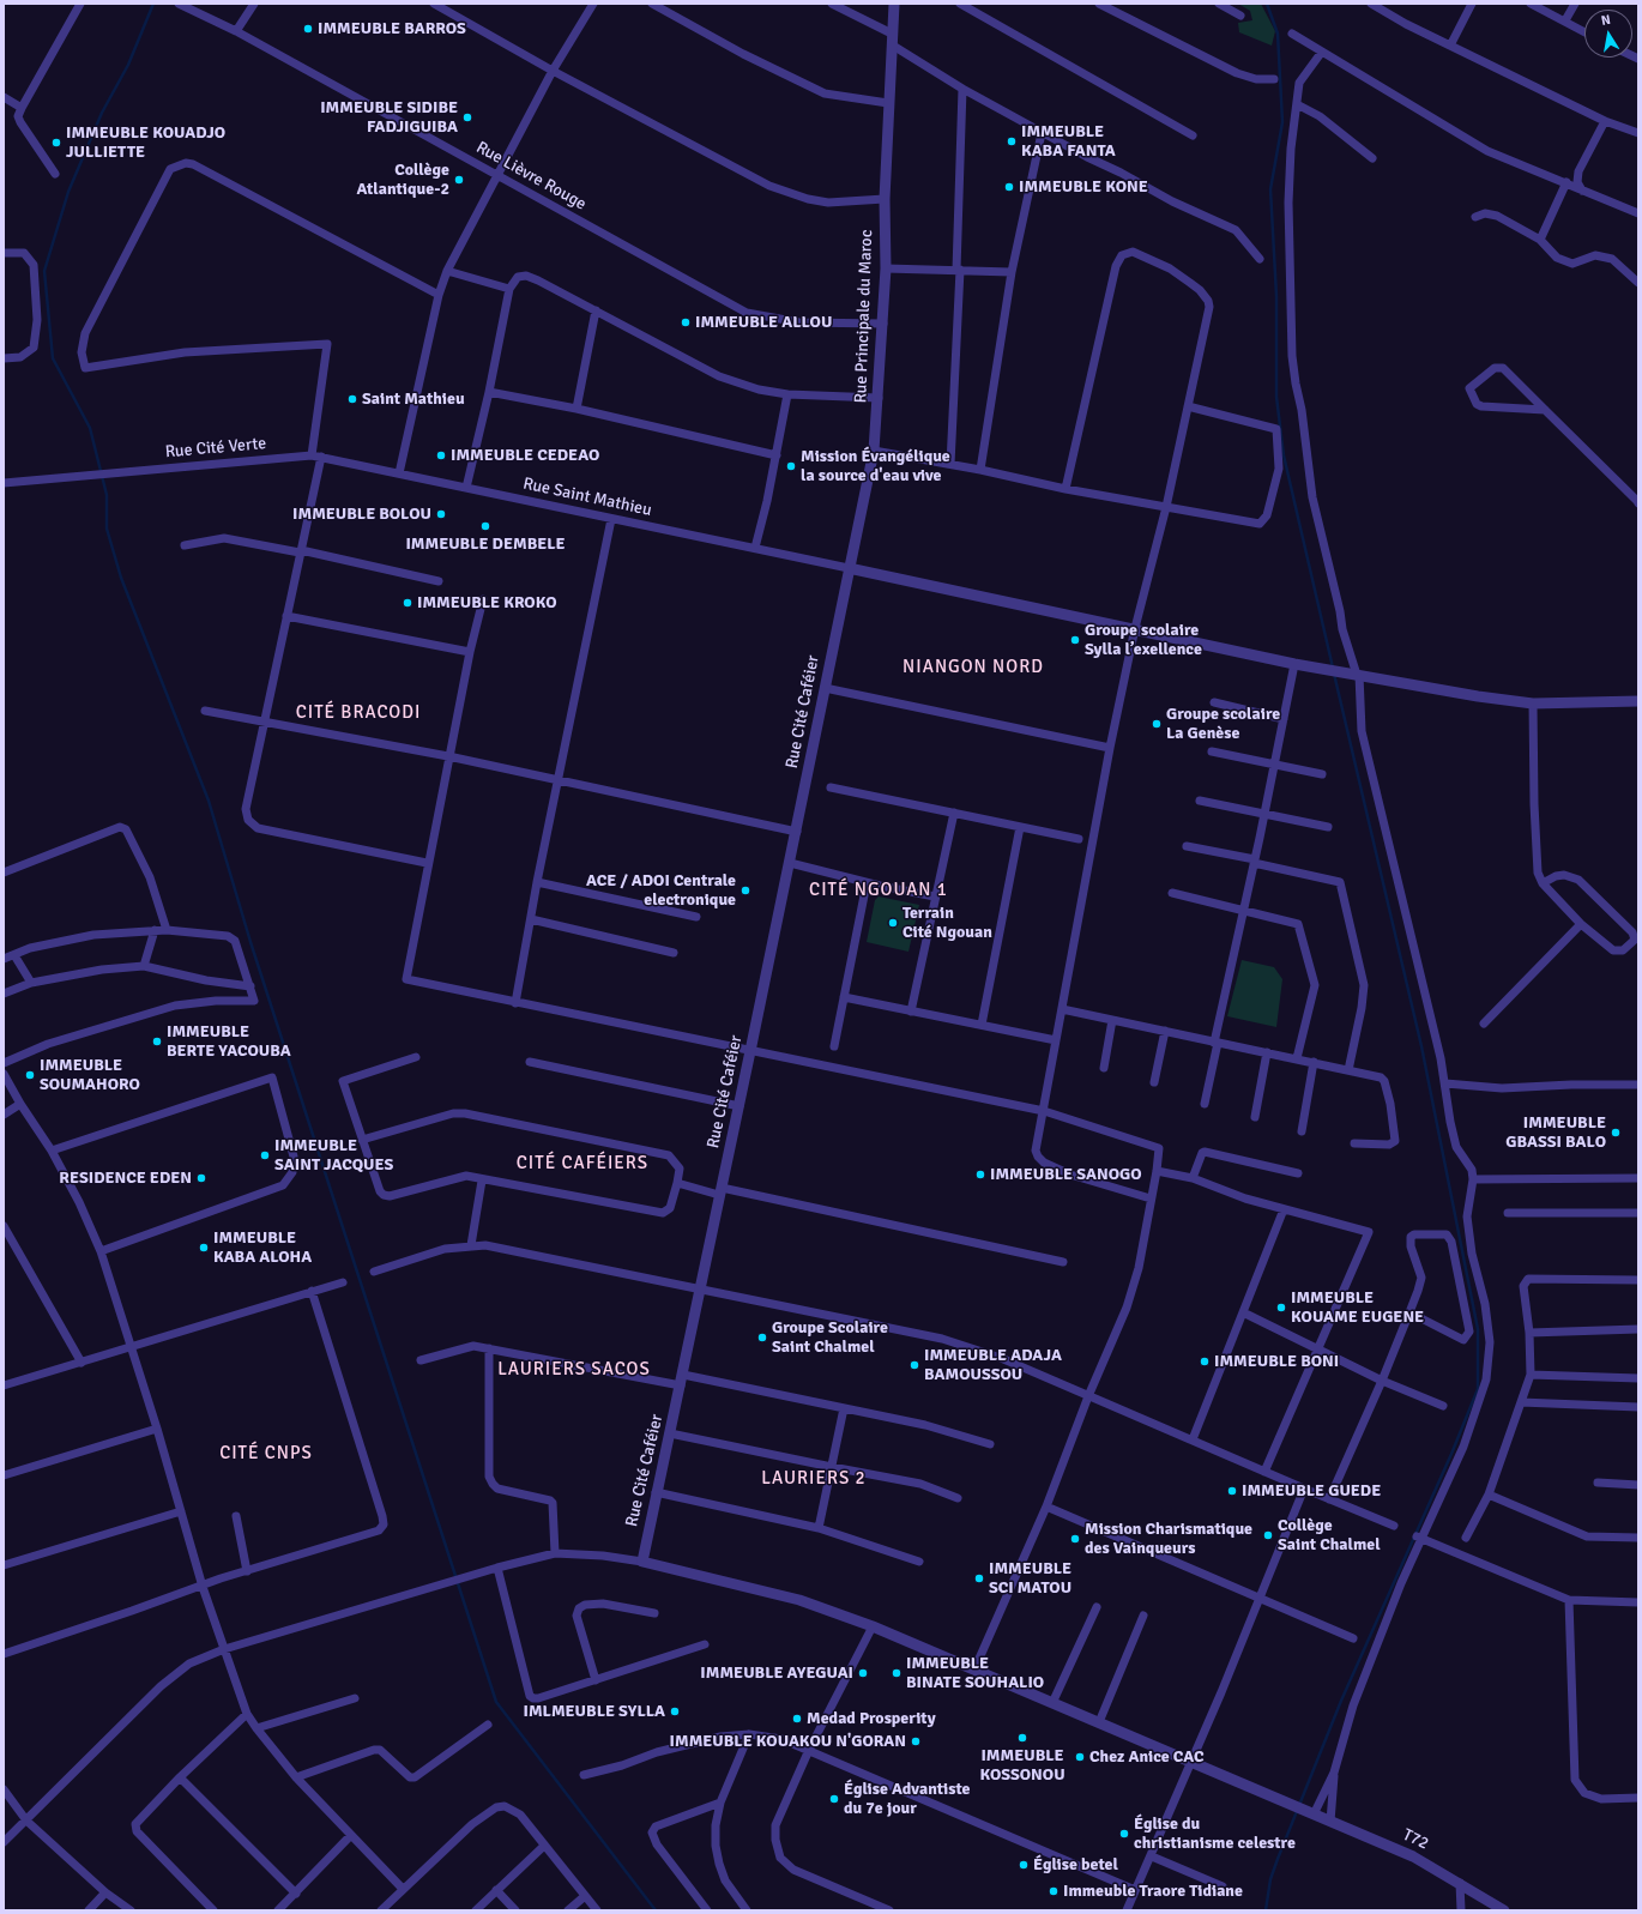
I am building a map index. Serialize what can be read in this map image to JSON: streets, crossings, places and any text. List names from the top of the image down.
{
  "streets": {
    "street": [
      "Rue Lièvre Rouge",
      "Rue Principale du Maroc",
      "Rue Cité Verte",
      "Rue Saint Mathieu",
      "Rue Cité Caféier",
      "T72"
    ]
  },
  "crossings": [
    ["Rue Lièvre Rouge", "Rue Principale du Maroc"],
    ["Rue Principale du Maroc", "Rue Saint Mathieu"],
    ["Rue Principale du Maroc", "Rue Cité Caféier"],
    ["Rue Cité Verte", "Rue Saint Mathieu"],
    ["Rue Cité Caféier", "T72"]
  ],
  "districts": [
    "NIANGON NORD",
    "CITÉ BRACODI",
    "CITÉ NGOUAN 1",
    "CITÉ CAFÉIERS",
    "LAURIERS SACOS",
    "CITÉ CNPS",
    "LAURIERS 2"
  ],
  "places": [
    "IMMEUBLE BARROS",
    "IMMEUBLE SIDIBE FADJIGUIBA",
    "IMMEUBLE KABA FANTA",
    "IMMEUBLE KOUADJO JULLIETTE",
    "Collège Atlantique-2",
    "IMMEUBLE KONE",
    "IMMEUBLE ALLOU",
    "Saint Mathieu",
    "IMMEUBLE CEDEAO",
    "Mission Évangélique la source d'eau vive",
    "IMMEUBLE BOLOU",
    "IMMEUBLE DEMBELE",
    "IMMEUBLE KROKO",
    "Groupe scolaire Sylla l’exellence",
    "Groupe scolaire La Genèse",
    "ACE / ADOI Centrale electronique",
    "Terrain Cité Ngouan",
    "IMMEUBLE BERTE YACOUBA",
    "IMMEUBLE SOUMAHORO",
    "IMMEUBLE GBASSI BALO",
    "IMMEUBLE SAINT JACQUES",
    "IMMEUBLE SANOGO",
    "RESIDENCE EDEN",
    "IMMEUBLE KABA ALOHA",
    "IMMEUBLE KOUAME EUGENE",
    "Groupe Scolaire Saint Chalmel",
    "IMMEUBLE BONI",
    "IMMEUBLE ADAJA BAMOUSSOU",
    "IMMEUBLE GUEDE",
    "Collège Saint Chalmel",
    "Mission Charismatique des Vainqueurs",
    "IMMEUBLE SCI MATOU",
    "IMMEUBLE AYEGUAI",
    "IMMEUBLE BINATE SOUHALIO",
    "IMLMEUBLE SYLLA",
    "Medad Prosperity",
    "IMMEUBLE KOSSONOU",
    "IMMEUBLE KOUAKOU N'GORAN",
    "Chez Anice CAC",
    "Église Advantiste du 7e jour",
    "Église du christianisme celestre",
    "Église betel",
    "Immeuble Traore Tidiane"
  ],
  "north": "top"
}
